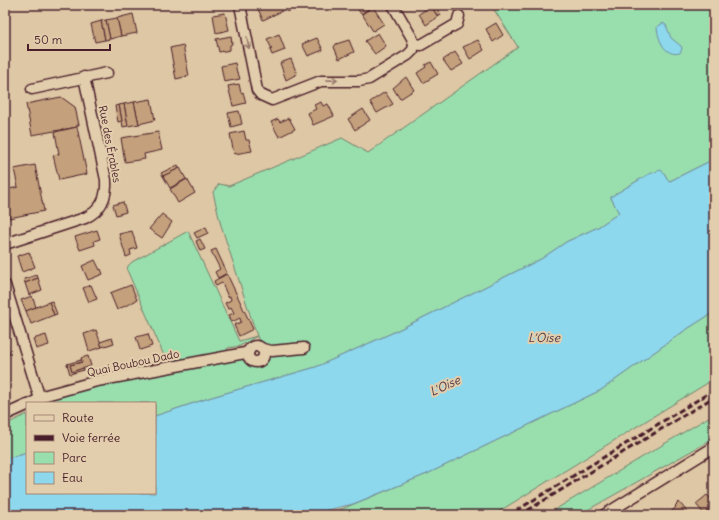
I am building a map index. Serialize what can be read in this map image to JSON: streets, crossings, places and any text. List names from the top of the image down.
{
  "streets": {
    "street": ["Rue des Érables", "Quai Boubou Dado"]
  },
  "water": ["L’Oise", "L'Oise"],
  "legend": [
    "Route",
    "Voie ferrée",
    "Parc",
    "Eau"
  ],
  "scale_bar": "50 m"
}
